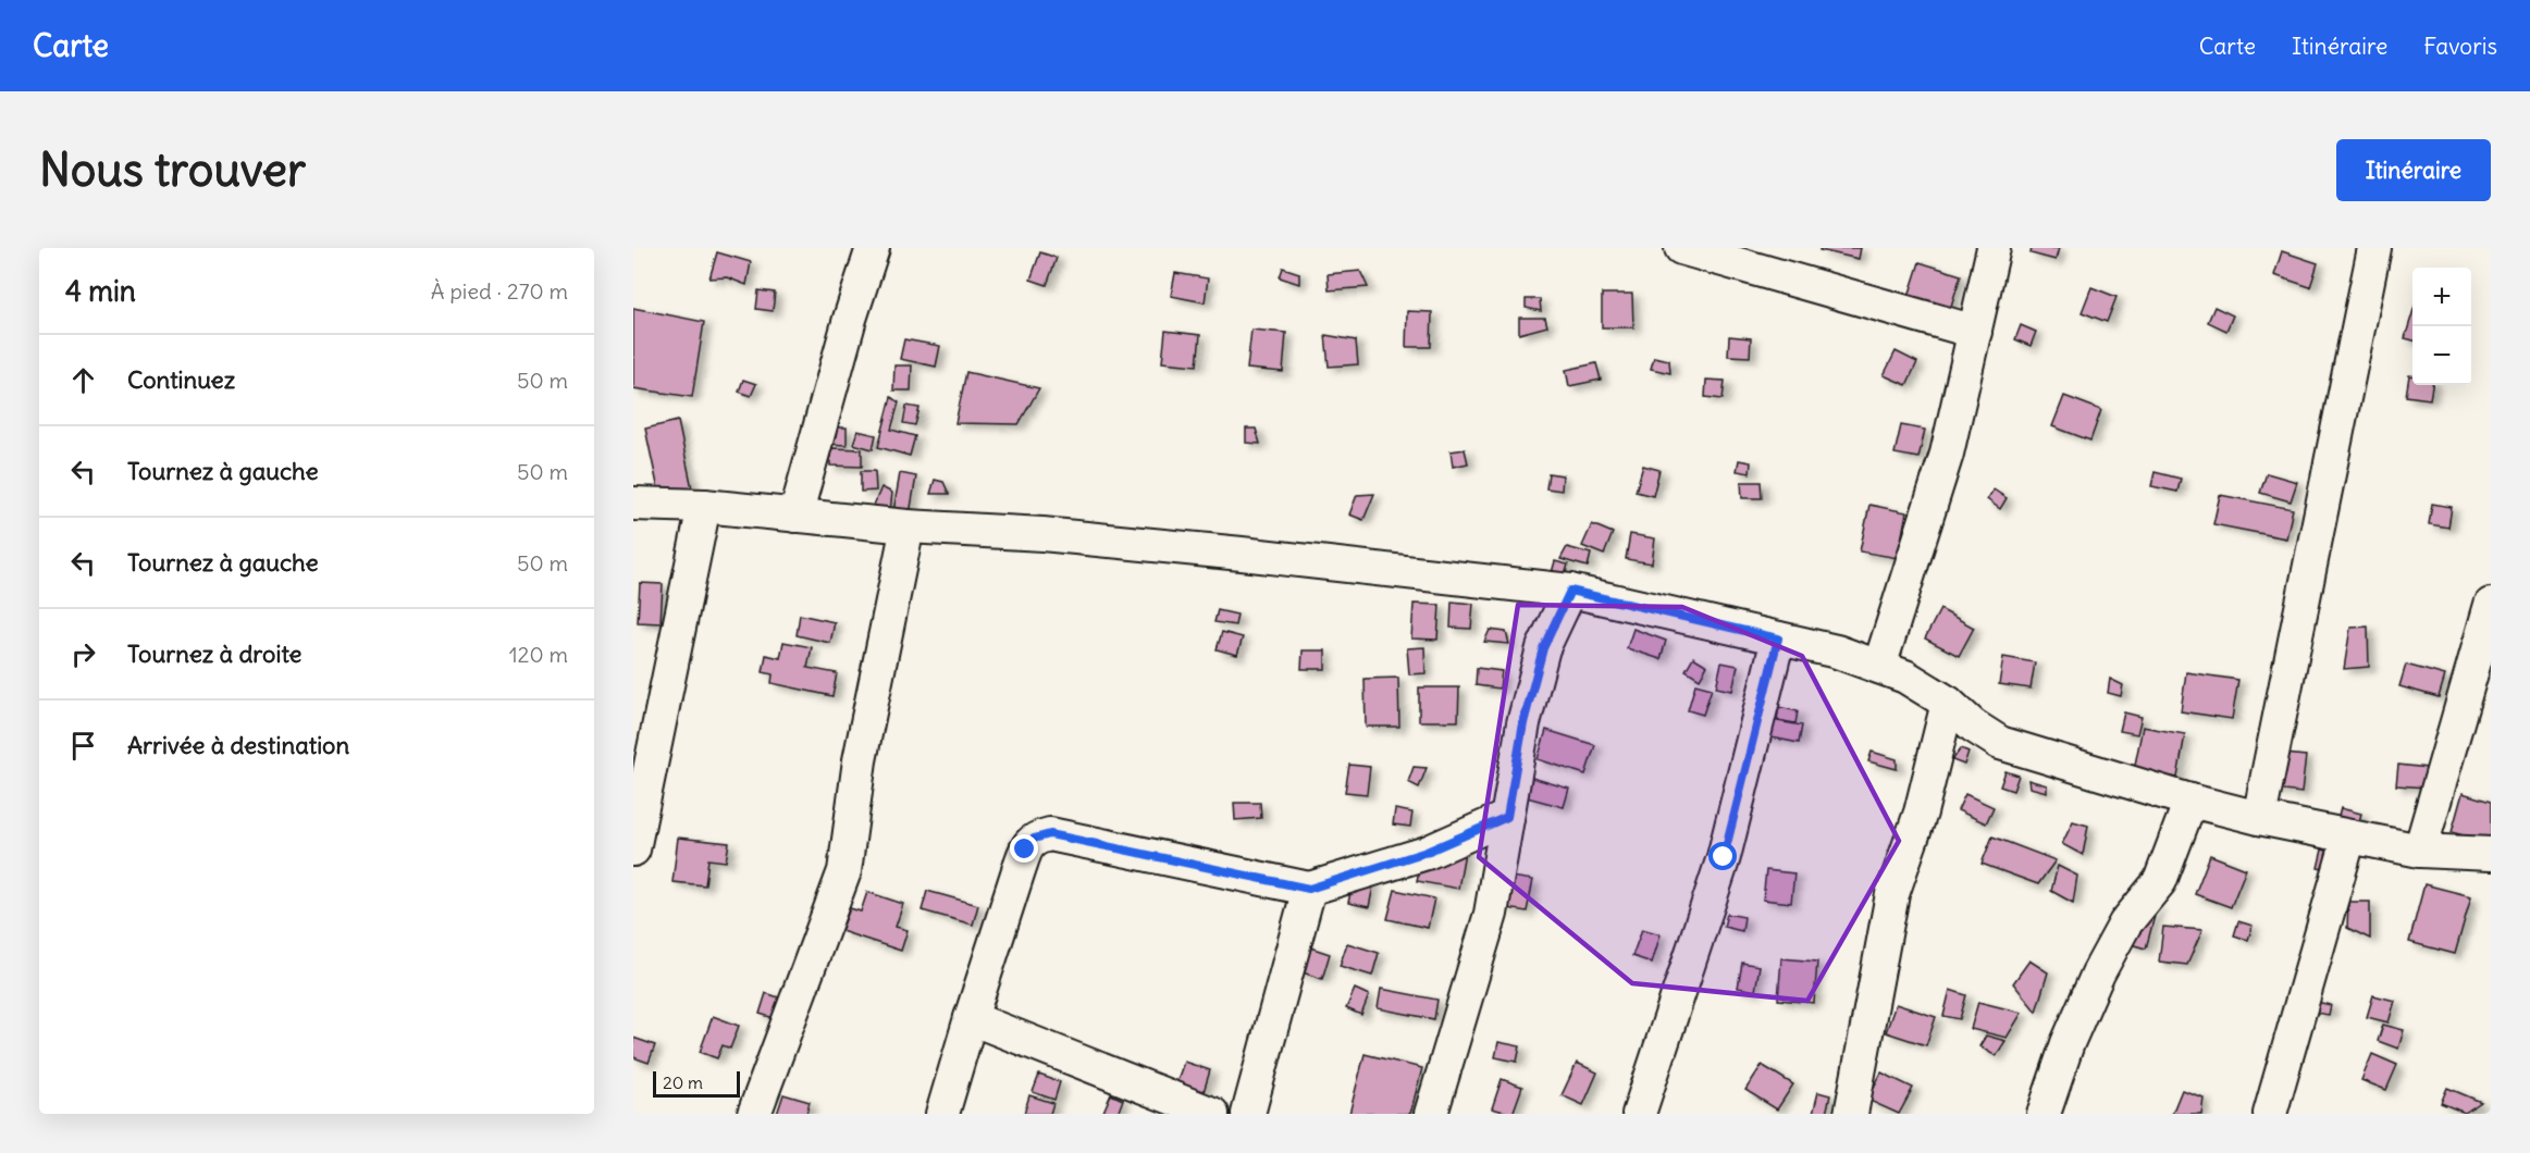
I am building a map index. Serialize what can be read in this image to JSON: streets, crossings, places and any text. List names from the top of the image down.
{
  "scale_bar": "20 m",
  "page": {
    "header": "Carte",
    "nav": ["Carte", "Itinéraire", "Favoris"],
    "buttons": "Itinéraire",
    "title": "Nous trouver",
    "heading": ["4 min", "À pied · 270 m"],
    "map_buttons": ["+", "−"],
    "list": [
      ["Continuez", "50 m"],
      ["Tournez à gauche", "50 m"],
      ["Tournez à gauche", "50 m"],
      ["Tournez à droite", "120 m"],
      "Arrivée à destination"
    ],
    "scale": "20 m"
  }
}
